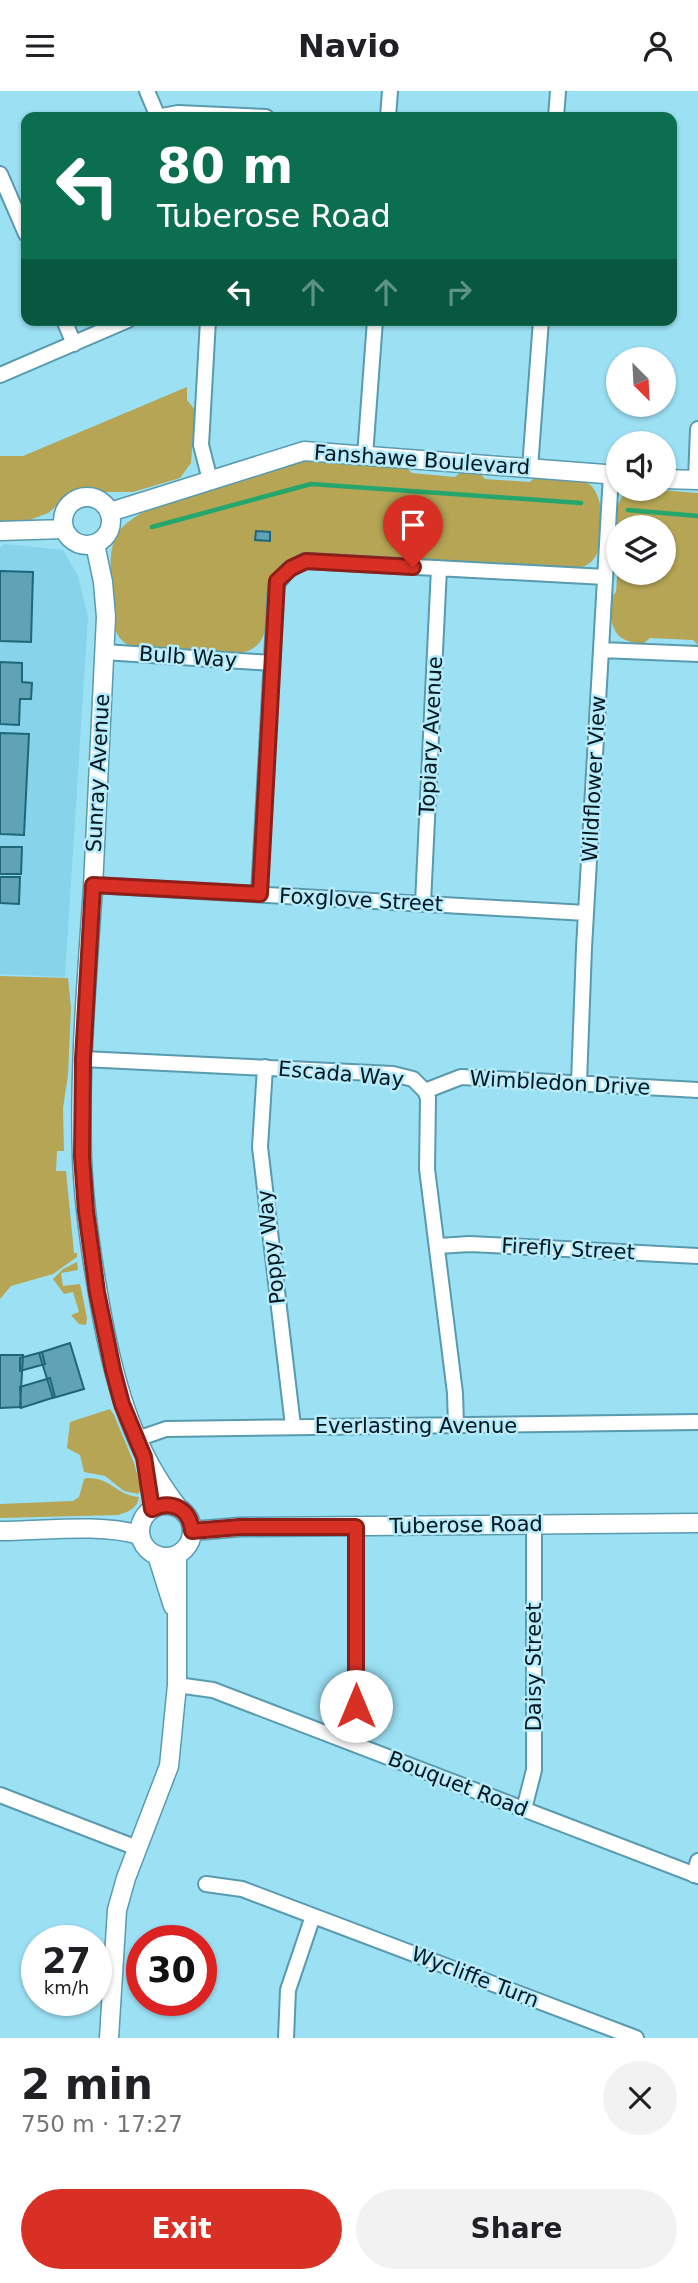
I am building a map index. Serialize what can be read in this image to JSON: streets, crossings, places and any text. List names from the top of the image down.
{
  "streets": {
    "street": [
      "Fanshawe Boulevard",
      "Bulb Way",
      "Topiary Avenue",
      "Sunray Avenue",
      "Wildflower View",
      "Foxglove Street",
      "Escada Way",
      "Wimbledon Drive",
      "Poppy Way",
      "Firefly Street",
      "Everlasting Avenue",
      "Tuberose Road",
      "Daisy Street",
      "Bouquet Road",
      "Wycliffe Turn"
    ]
  },
  "crossings": [
    ["Fanshawe Boulevard", "Sunray Avenue"],
    ["Bulb Way", "Sunray Avenue"],
    ["Topiary Avenue", "Foxglove Street"],
    ["Sunray Avenue", "Foxglove Street"],
    ["Sunray Avenue", "Escada Way"],
    ["Sunray Avenue", "Everlasting Avenue"],
    ["Sunray Avenue", "Tuberose Road"],
    ["Wildflower View", "Foxglove Street"],
    ["Wildflower View", "Wimbledon Drive"],
    ["Escada Way", "Wimbledon Drive"],
    ["Escada Way", "Poppy Way"],
    ["Escada Way", "Firefly Street"],
    ["Escada Way", "Everlasting Avenue"],
    ["Poppy Way", "Everlasting Avenue"],
    ["Tuberose Road", "Daisy Street"],
    ["Daisy Street", "Bouquet Road"]
  ],
  "north": "bottom right",
  "page": {
    "header": "Navio",
    "turn": ["80 m", "Tuberose Road"],
    "speed": "27 km/h",
    "limit": "30",
    "heading": ["2 min", "750 m · 17:27"],
    "buttons": ["Exit", "Share"]
  }
}
